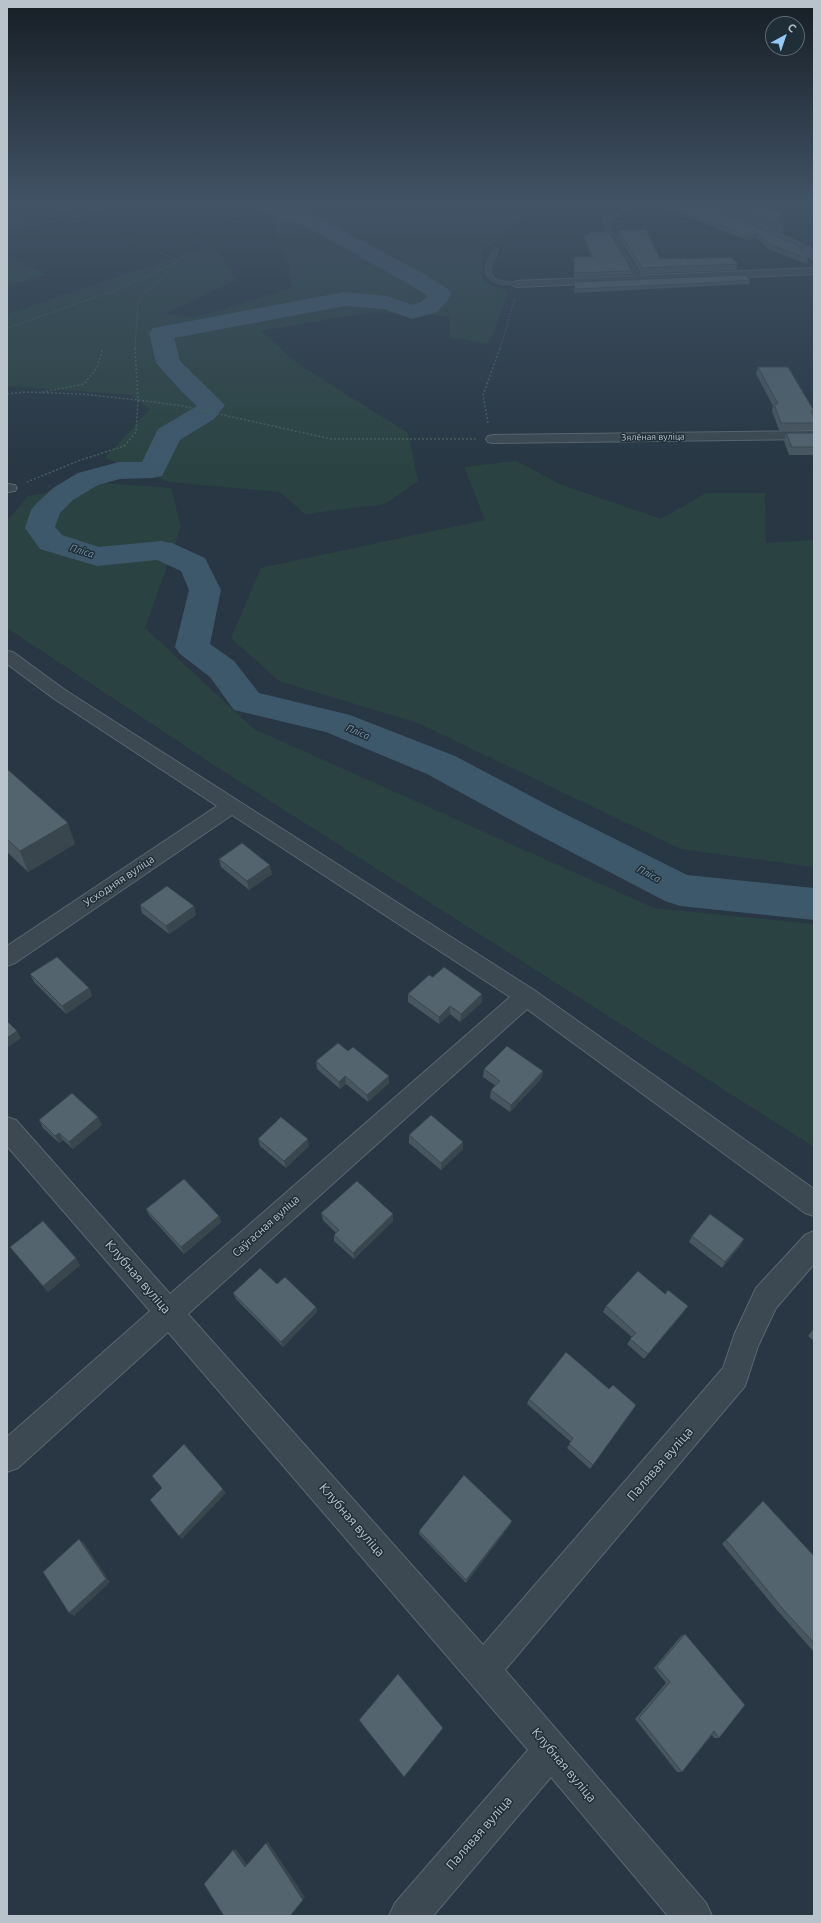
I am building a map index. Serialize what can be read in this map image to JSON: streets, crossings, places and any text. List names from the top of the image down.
{
  "streets": {
    "street": [
      "Зялёная вуліца",
      "Усходняя вуліца",
      "Саўгасная вуліца",
      "Клубная вуліца",
      "Палявая вуліца"
    ]
  },
  "crossings": [
    ["Саўгасная вуліца", "Клубная вуліца"],
    ["Клубная вуліца", "Палявая вуліца"]
  ],
  "water": ["Пліса"],
  "north": "top right"
}
